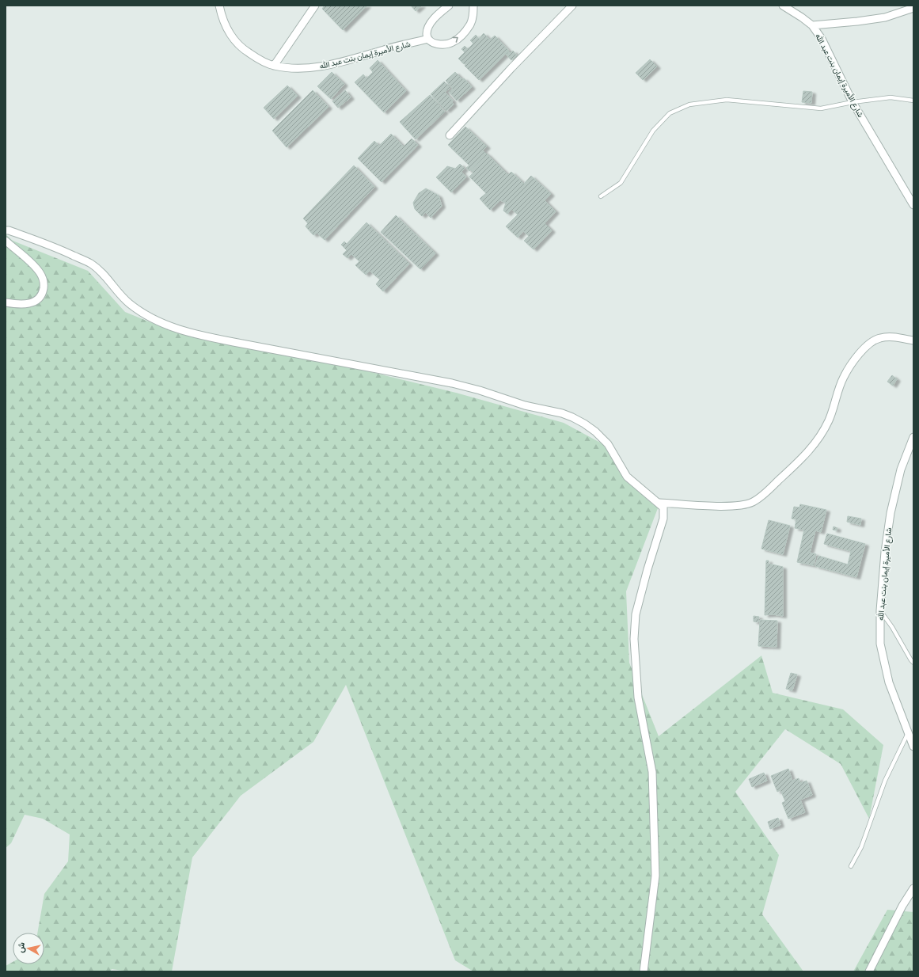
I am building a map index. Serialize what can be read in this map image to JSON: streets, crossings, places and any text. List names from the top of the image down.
{
  "streets": {
    "street": ["شارع الأميرة إيمان بنت عبد الله"]
  },
  "north": "left"
}
